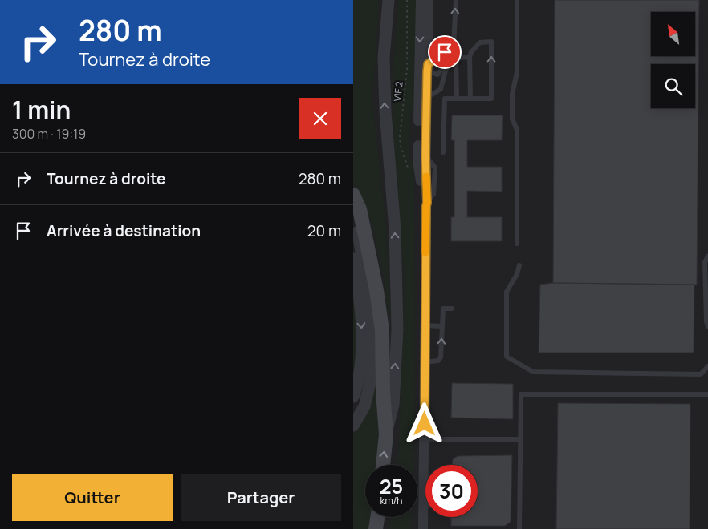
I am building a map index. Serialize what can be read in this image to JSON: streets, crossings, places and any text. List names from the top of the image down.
{
  "streets": {
    "path": ["VIF 2"]
  },
  "north": "top left",
  "page": {
    "turn": ["280 m", "Tournez à droite"],
    "heading": ["1 min", "300 m · 19:19"],
    "list": [
      {
        "name": "Tournez à droite",
        "value": "280 m"
      },
      {
        "name": "Arrivée à destination",
        "value": "20 m"
      }
    ],
    "speed": "25 km/h",
    "limit": "30",
    "buttons": ["Quitter", "Partager"]
  }
}
